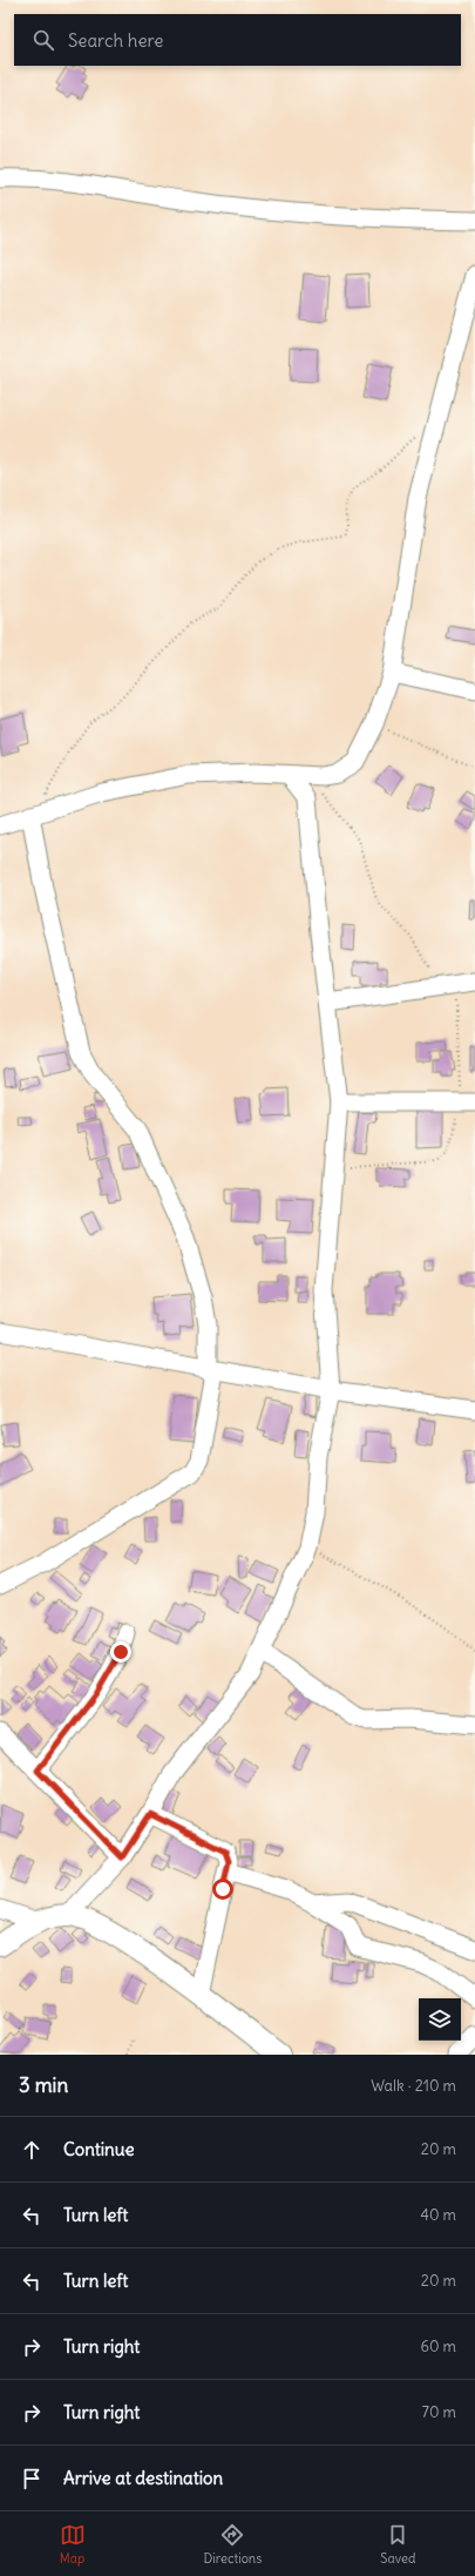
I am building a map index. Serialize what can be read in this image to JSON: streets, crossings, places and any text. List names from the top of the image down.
{
  "page": {
    "search": "Search here",
    "heading": ["3 min", "Walk · 210 m"],
    "list": [
      ["Continue", "20 m"],
      ["Turn left", "40 m"],
      ["Turn left", "20 m"],
      ["Turn right", "60 m"],
      ["Turn right", "70 m"],
      "Arrive at destination"
    ],
    "nav": ["Map", "Directions", "Saved"]
  }
}
